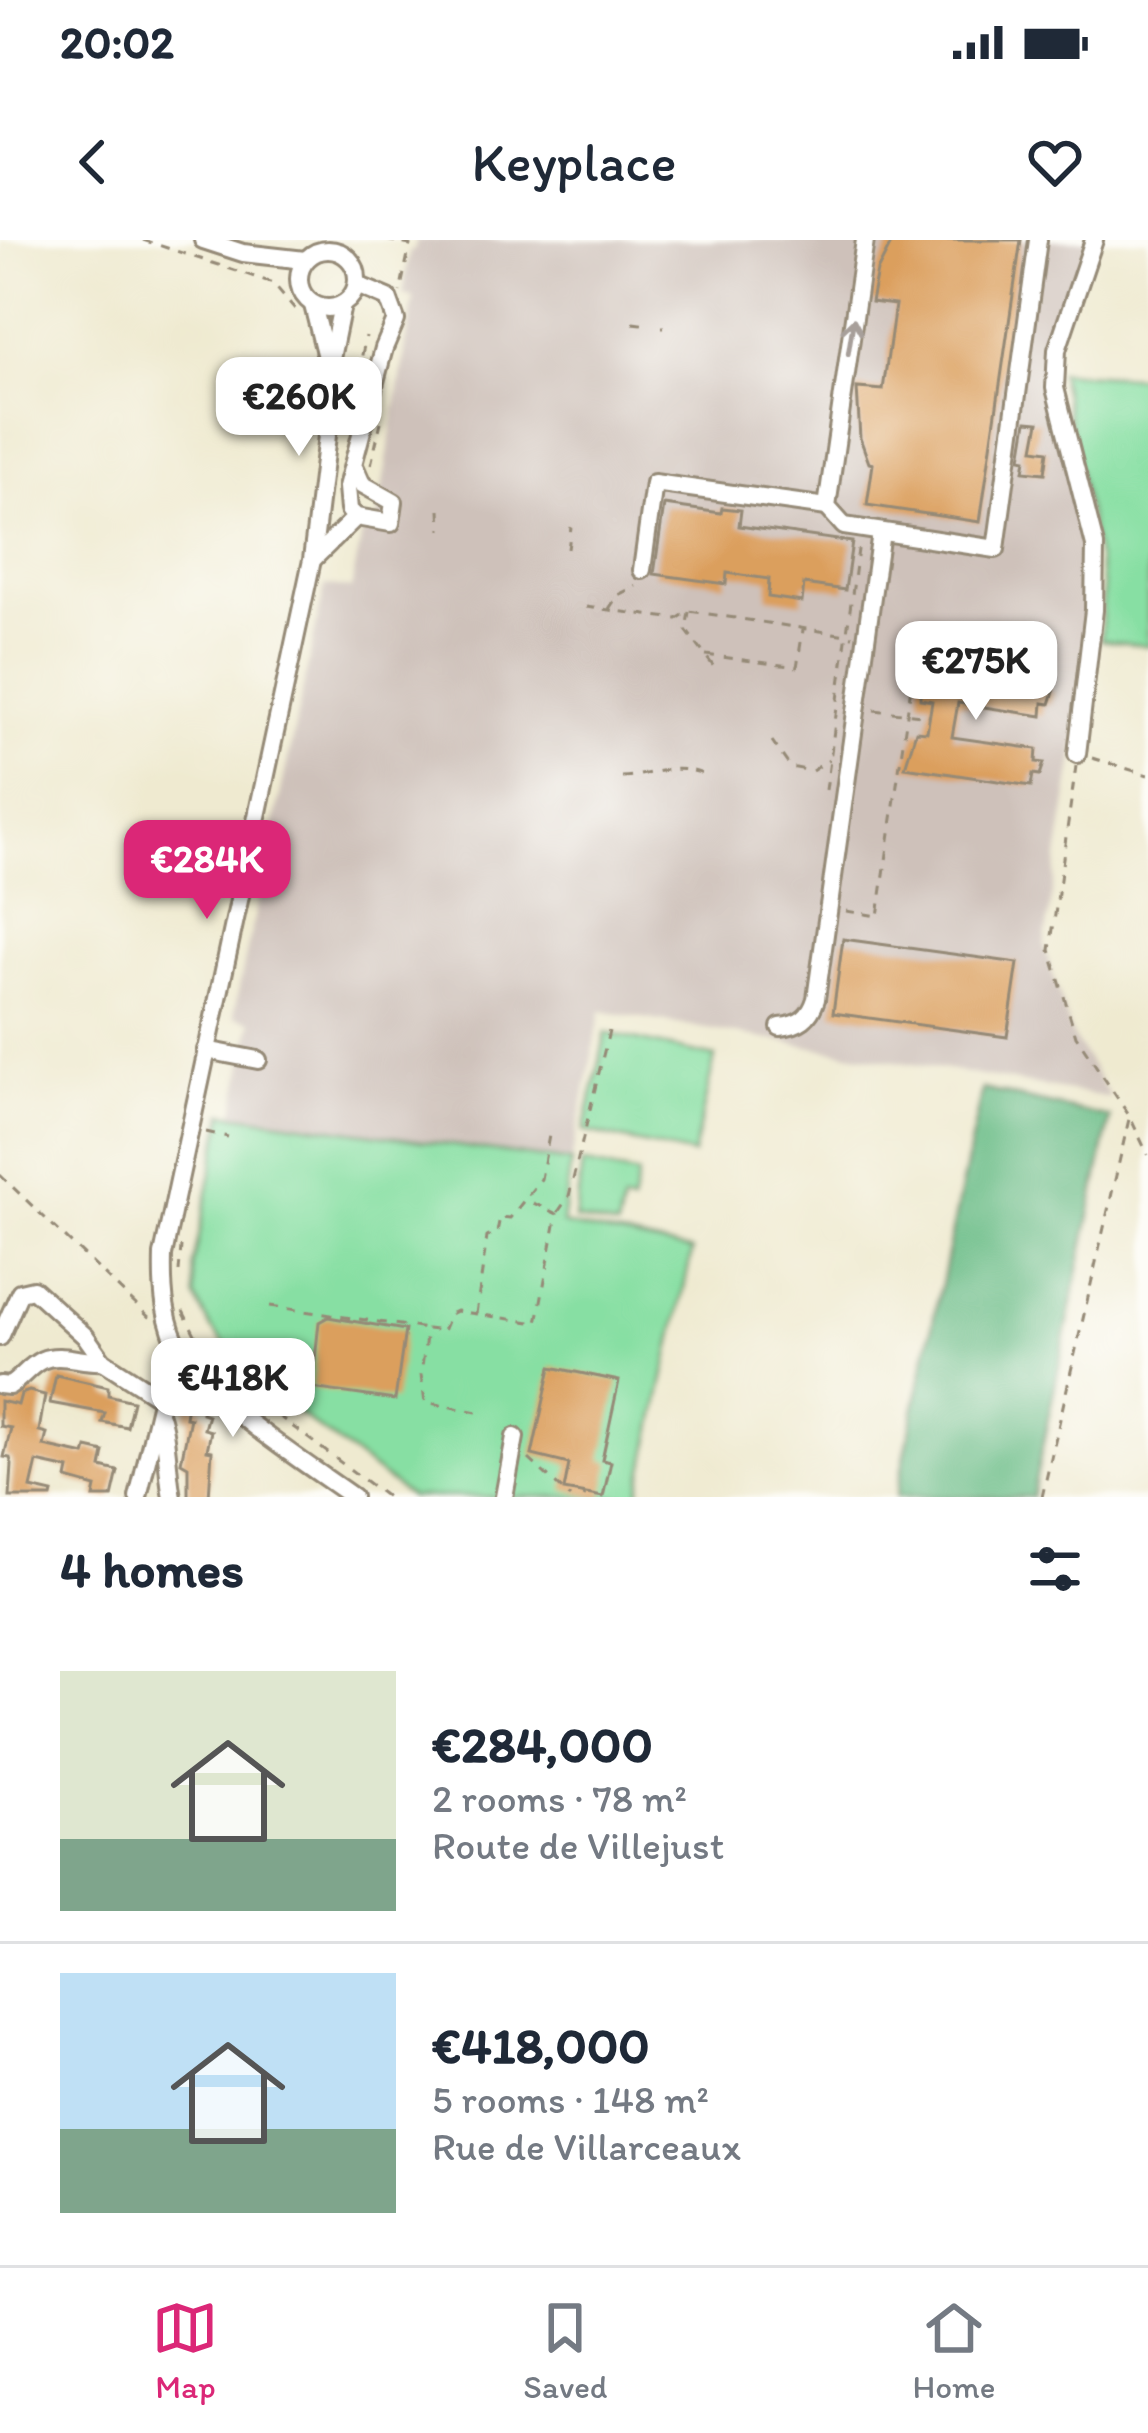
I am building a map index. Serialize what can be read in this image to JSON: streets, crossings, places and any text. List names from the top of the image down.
{
  "page": {
    "status": "20:02",
    "header": "Keyplace",
    "price": [
      "€260K",
      "€275K",
      "€284K",
      "€418K"
    ],
    "heading": "4 homes",
    "list": [
      {
        "name": "€284,000",
        "note": "2 rooms · 78 m² · Route de Villejust"
      },
      {
        "name": "€418,000",
        "note": "5 rooms · 148 m² · Rue de Villarceaux"
      }
    ],
    "tabs": ["Map", "Saved", "Home"]
  }
}
